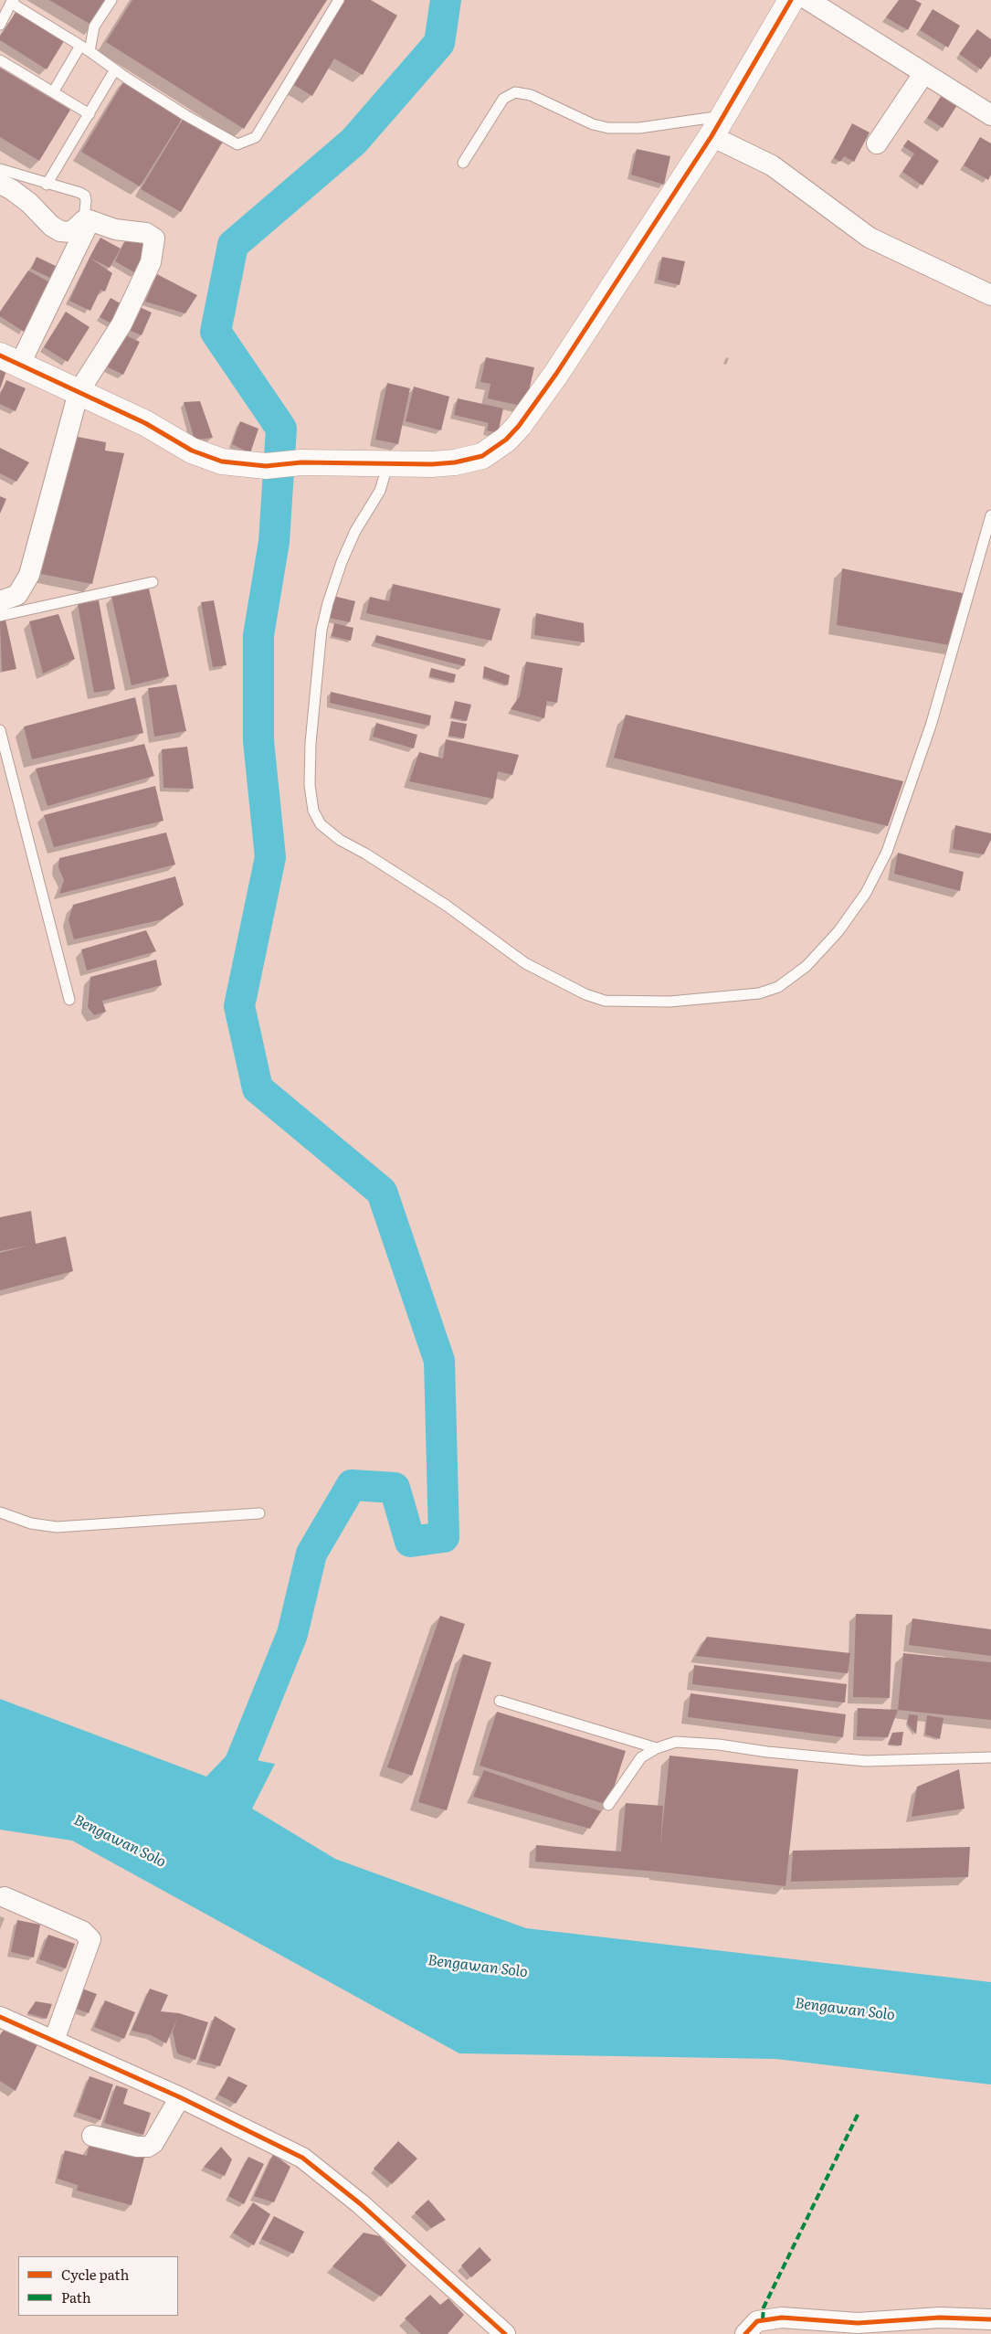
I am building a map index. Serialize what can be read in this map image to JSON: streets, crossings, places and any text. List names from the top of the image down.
{
  "water": ["Bengawan Solo"],
  "legend": ["Cycle path", "Path"]
}
